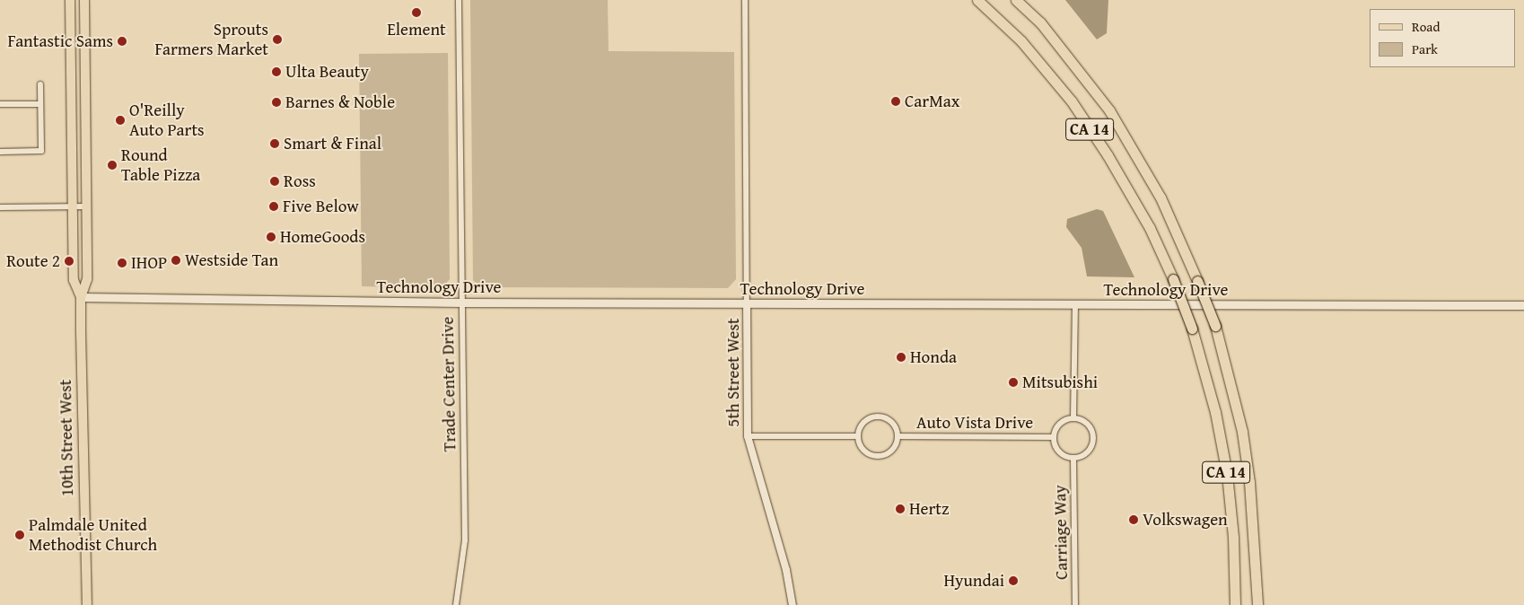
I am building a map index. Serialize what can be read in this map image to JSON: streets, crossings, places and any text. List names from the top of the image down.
{
  "streets": {
    "highway": ["CA 14"],
    "main road": ["Technology Drive", "10th Street West"],
    "street": [
      "5th Street West",
      "Trade Center Drive",
      "Auto Vista Drive",
      "Carriage Way"
    ]
  },
  "crossings": [
    ["Technology Drive", "5th Street West"],
    ["Technology Drive", "Trade Center Drive"],
    ["Technology Drive", "10th Street West"],
    ["Auto Vista Drive", "Carriage Way"]
  ],
  "places": [
    "Element",
    "Sprouts Farmers Market",
    "Fantastic Sams",
    "Ulta Beauty",
    "CarMax",
    "Barnes & Noble",
    "O'Reilly Auto Parts",
    "Smart & Final",
    "Round Table Pizza",
    "Ross",
    "Five Below",
    "HomeGoods",
    "Westside Tan",
    "Route 2",
    "IHOP",
    "Honda",
    "Mitsubishi",
    "Hertz",
    "Volkswagen",
    "Palmdale United Methodist Church",
    "Hyundai"
  ],
  "legend": ["Road", "Park"]
}
